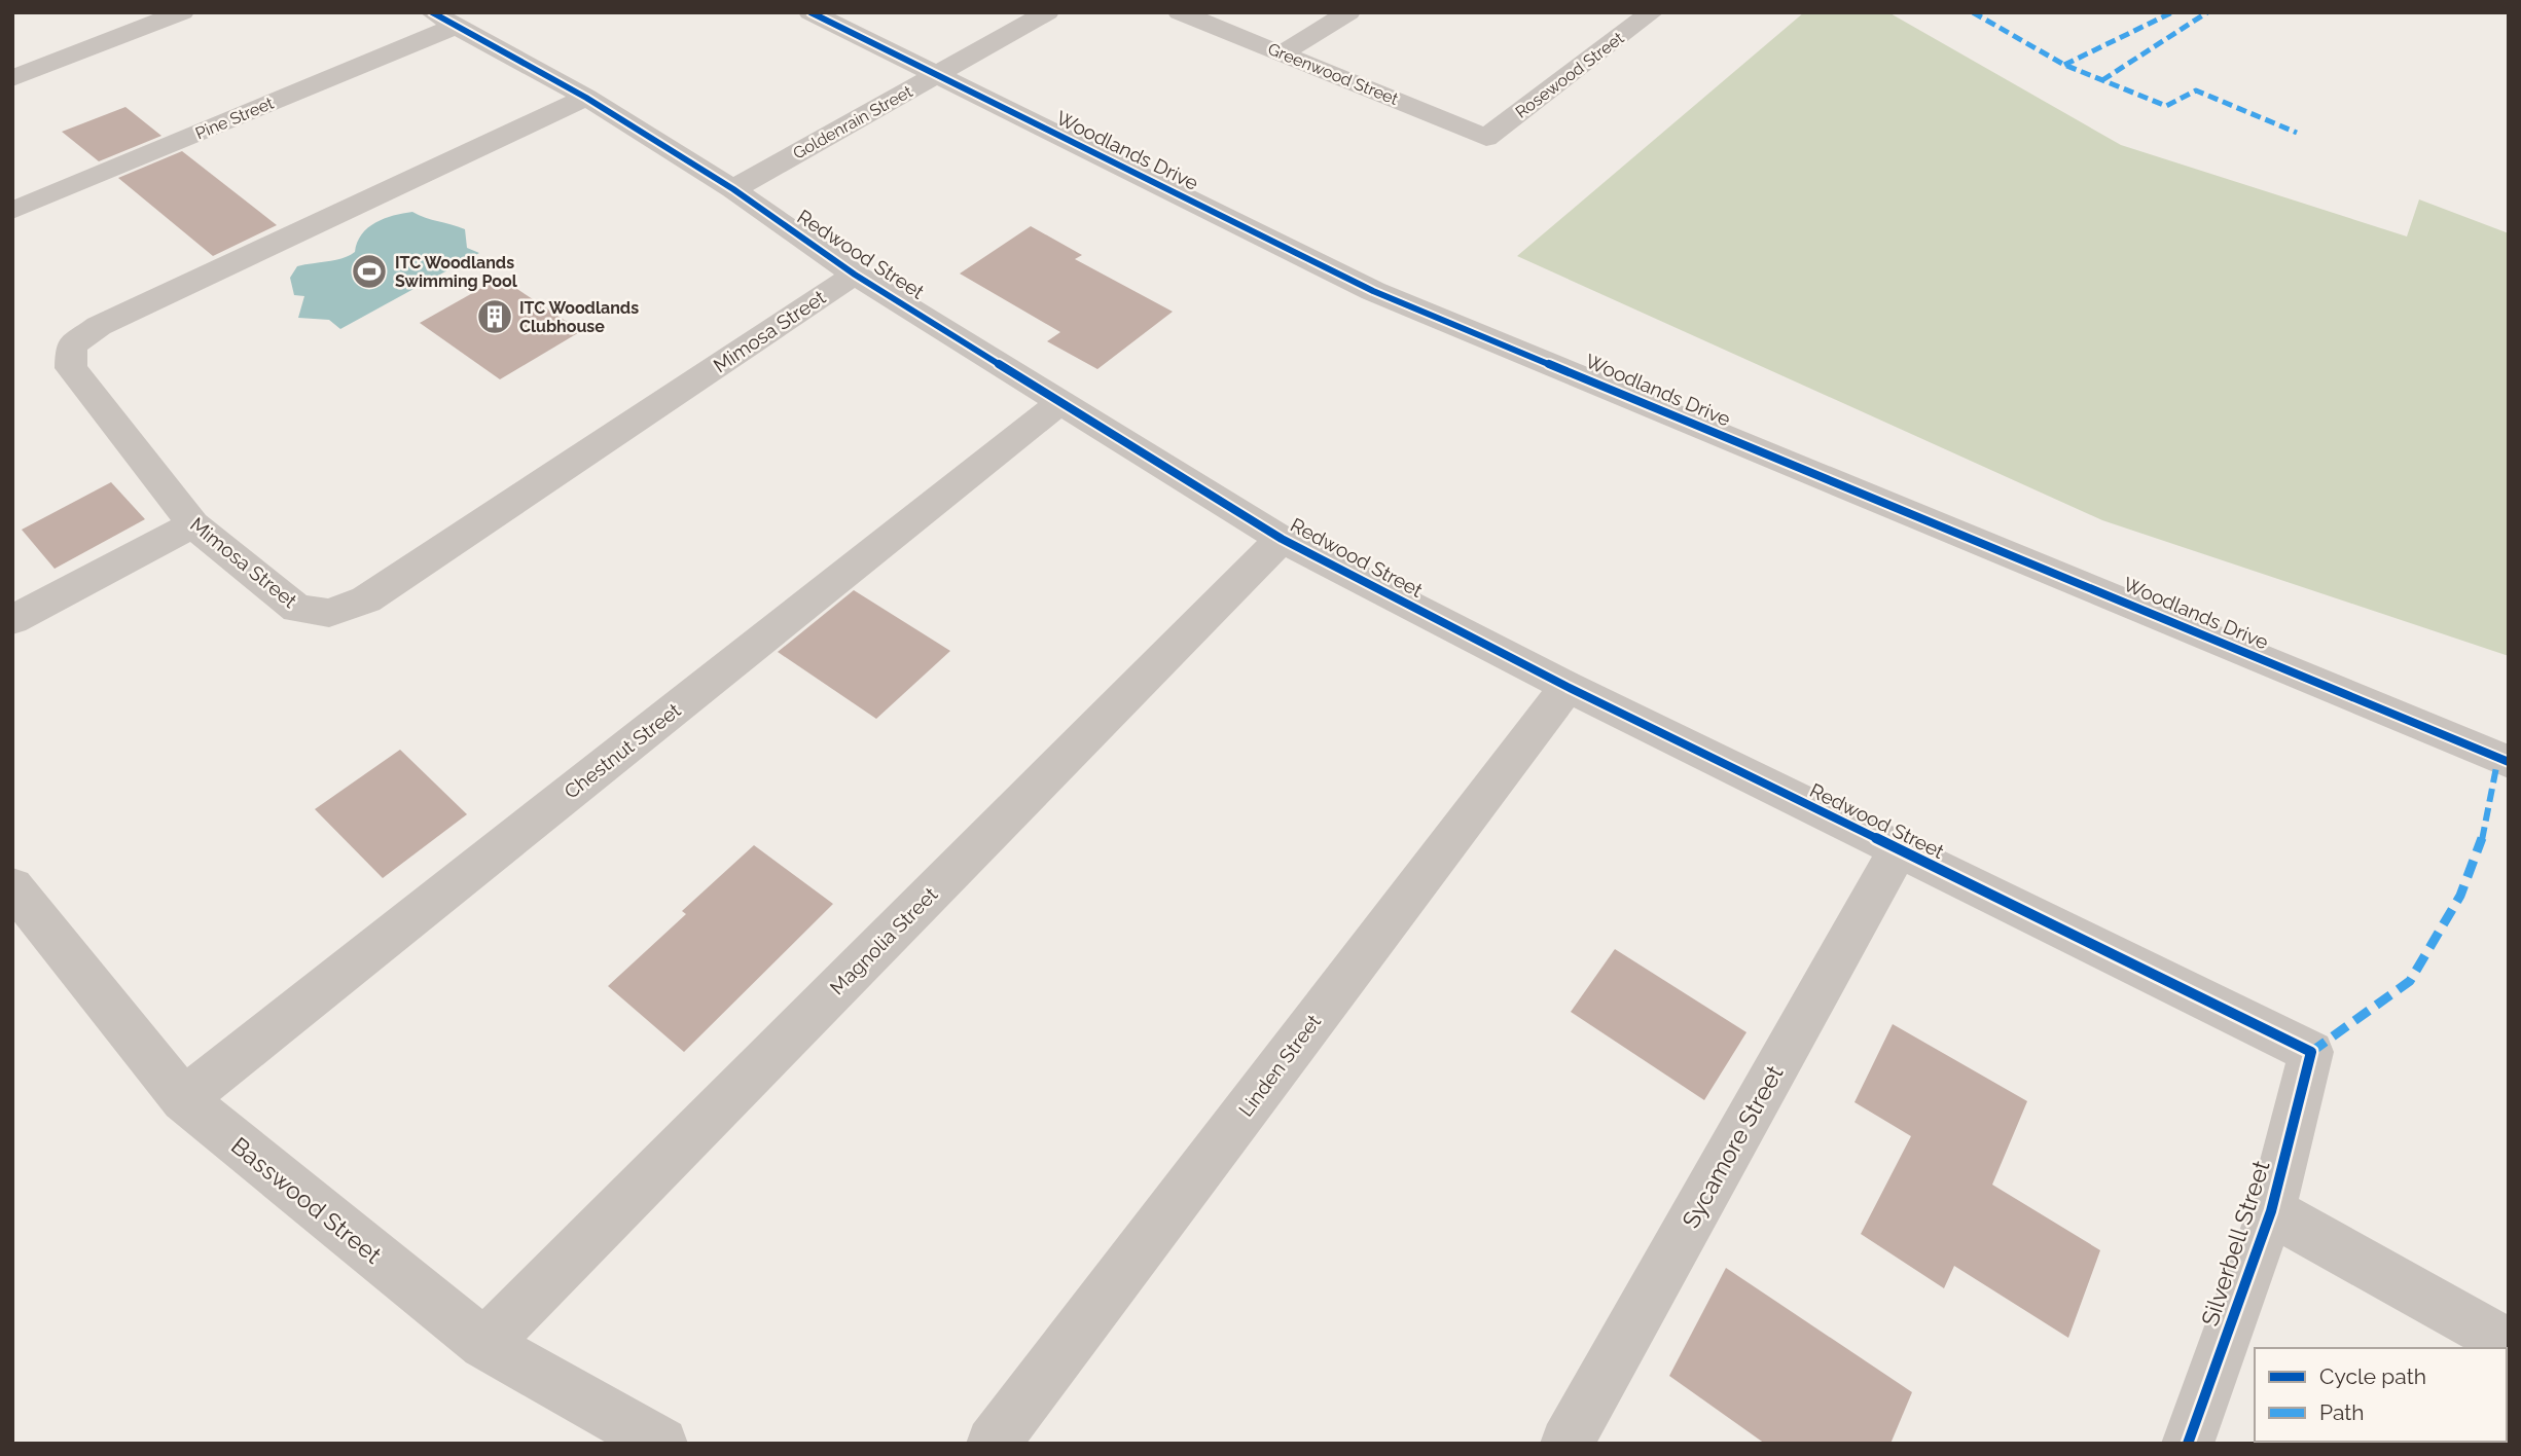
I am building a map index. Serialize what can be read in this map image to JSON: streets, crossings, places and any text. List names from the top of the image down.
{
  "streets": {
    "street": [
      "Greenwood Street",
      "Rosewood Street",
      "Pine Street",
      "Goldenrain Street",
      "Woodlands Drive",
      "Redwood Street",
      "Mimosa Street",
      "Chestnut Street",
      "Magnolia Street",
      "Linden Street",
      "Sycamore Street",
      "Basswood Street",
      "Silverbell Street"
    ]
  },
  "crossings": [
    ["Greenwood Street", "Rosewood Street"],
    ["Pine Street", "Redwood Street"],
    ["Goldenrain Street", "Woodlands Drive"],
    ["Goldenrain Street", "Redwood Street"],
    ["Redwood Street", "Mimosa Street"],
    ["Redwood Street", "Chestnut Street"],
    ["Redwood Street", "Magnolia Street"],
    ["Redwood Street", "Linden Street"],
    ["Redwood Street", "Sycamore Street"],
    ["Redwood Street", "Silverbell Street"],
    ["Chestnut Street", "Basswood Street"],
    ["Magnolia Street", "Basswood Street"]
  ],
  "places": {
    "sports": ["ITC Woodlands Swimming Pool"],
    "building": ["ITC Woodlands Clubhouse"]
  },
  "legend": ["Cycle path", "Path"]
}
